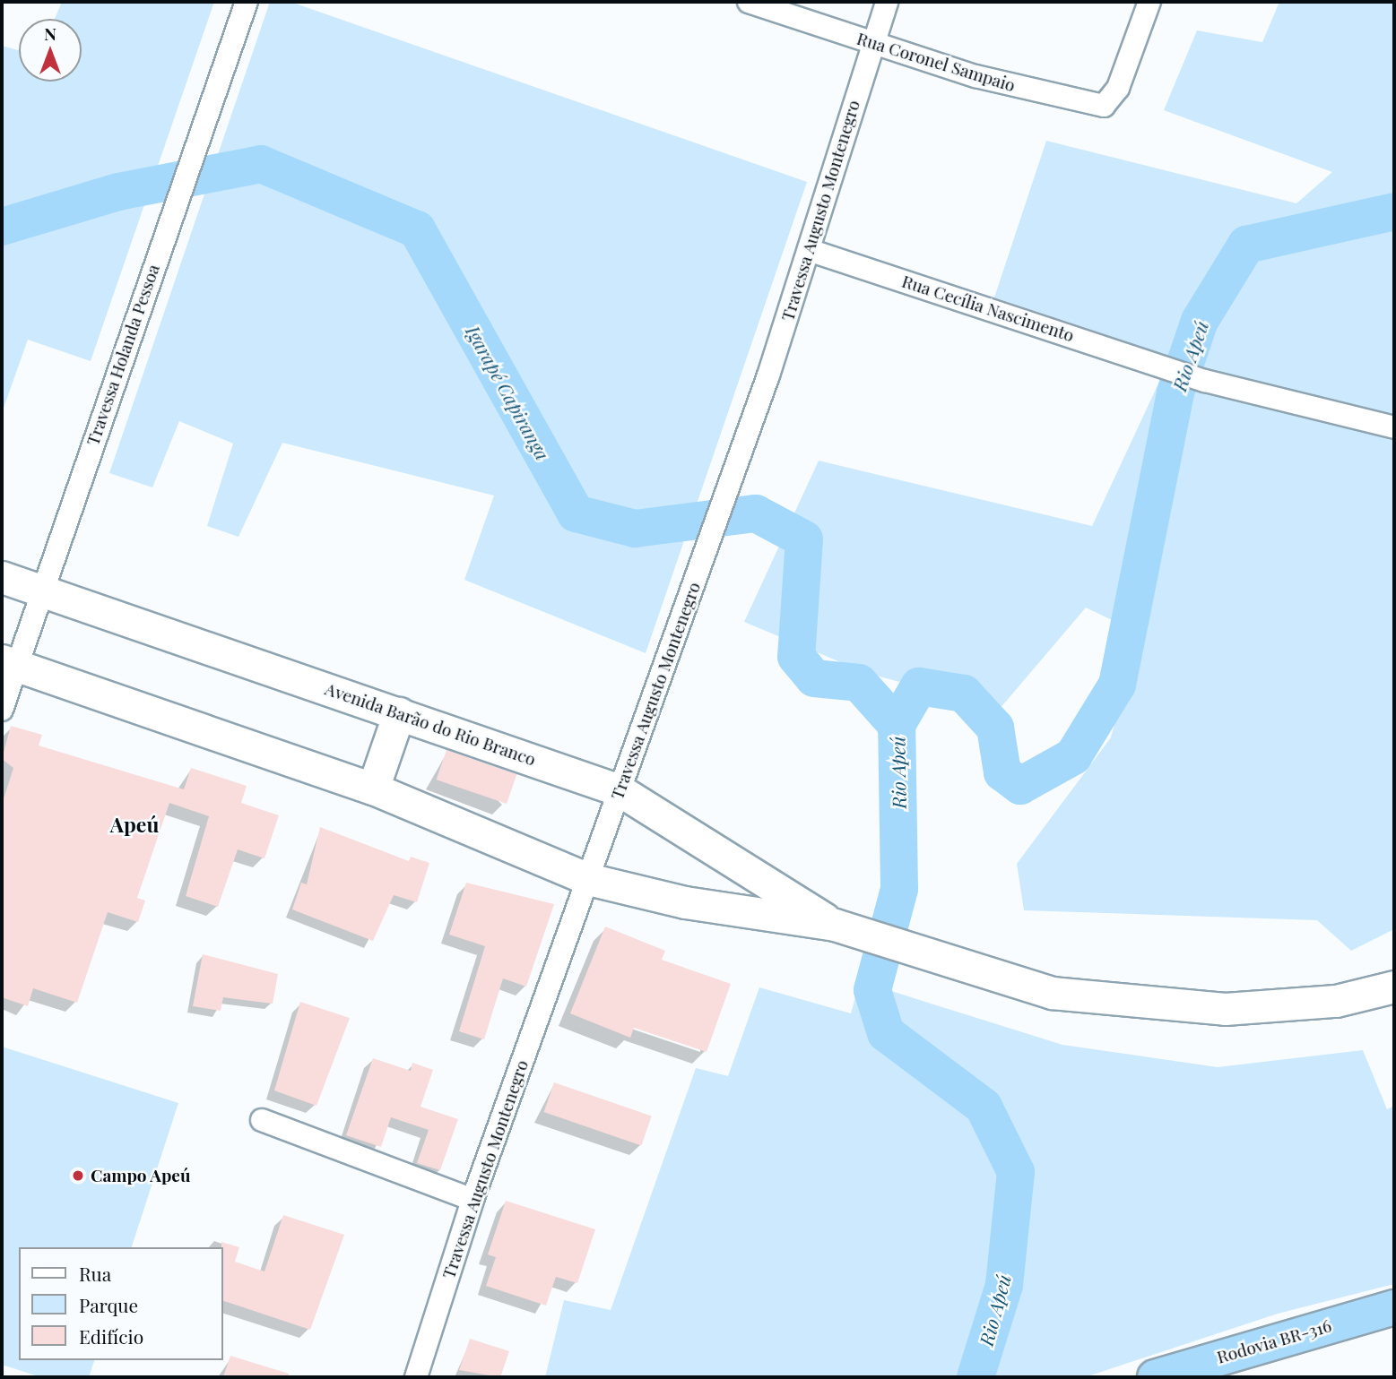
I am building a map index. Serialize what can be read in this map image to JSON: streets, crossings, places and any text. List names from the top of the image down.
{
  "streets": {
    "highway": ["Rodovia BR-316"],
    "main road": ["Avenida Barão do Rio Branco"],
    "street": [
      "Rua Coronel Sampaio",
      "Travessa Augusto Montenegro",
      "Rua Cecília Nascimento",
      "Travessa Holanda Pessoa"
    ]
  },
  "crossings": [
    ["Rua Coronel Sampaio", "Travessa Augusto Montenegro"],
    ["Travessa Augusto Montenegro", "Rua Cecília Nascimento"],
    ["Travessa Augusto Montenegro", "Avenida Barão do Rio Branco"],
    ["Travessa Holanda Pessoa", "Avenida Barão do Rio Branco"]
  ],
  "districts": ["Apeú"],
  "water": ["Rio Apeú", "Igarapé Capiranga"],
  "places": ["Campo Apeú"],
  "legend": ["Rua", "Parque", "Edifício"],
  "north": "top"
}
